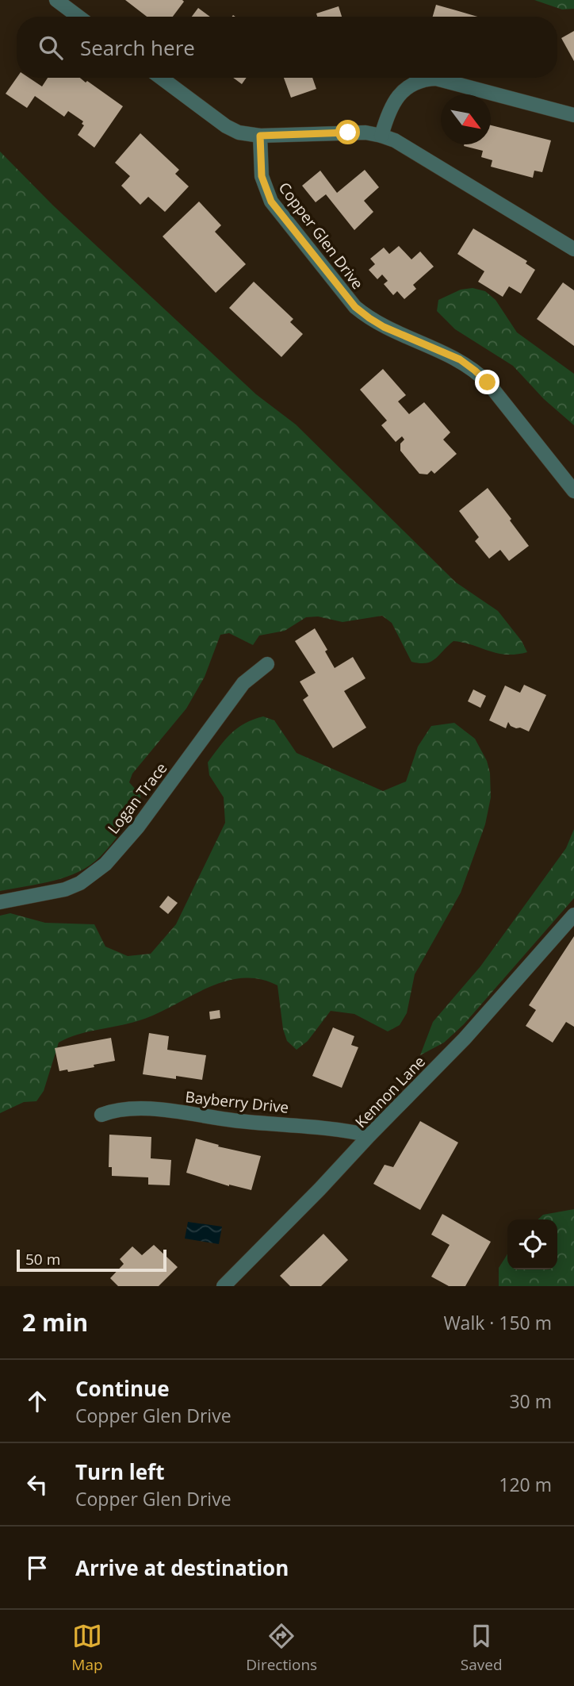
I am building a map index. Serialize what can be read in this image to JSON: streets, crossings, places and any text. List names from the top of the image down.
{
  "streets": {
    "street": [
      "Copper Glen Drive",
      "Logan Trace",
      "Kennon Lane",
      "Bayberry Drive"
    ]
  },
  "crossings": [
    ["Kennon Lane", "Bayberry Drive"]
  ],
  "scale_bar": "50 m",
  "north": "bottom right",
  "page": {
    "search": "Search here",
    "scale": "50 m",
    "heading": ["2 min", "Walk · 150 m"],
    "list": [
      ["Continue", "Copper Glen Drive", "30 m"],
      ["Turn left", "Copper Glen Drive", "120 m"],
      "Arrive at destination"
    ],
    "nav": ["Map", "Directions", "Saved"]
  }
}
